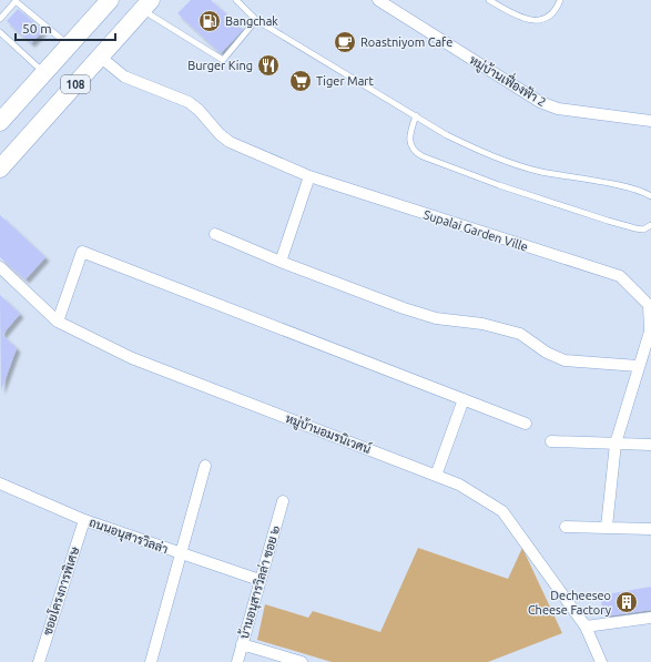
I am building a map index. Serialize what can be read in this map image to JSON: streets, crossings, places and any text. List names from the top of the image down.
{
  "streets": {
    "main road": ["108"],
    "street": [
      "หมู่บ้านเฟื่องฟ้า 2",
      "Supalai Garden Ville",
      "หมู่บ้านอมรนิเวศน์",
      "ถนนอนุสารวิลล่า",
      "บ้านอนุสารวิลล่า ซอย ๒",
      "ซอยโครงการพิเศษ"
    ]
  },
  "crossings": [
    ["108", "Supalai Garden Ville"],
    ["ถนนอนุสารวิลล่า", "บ้านอนุสารวิลล่า ซอย ๒"],
    ["ถนนอนุสารวิลล่า", "ซอยโครงการพิเศษ"]
  ],
  "places": {
    "fuel station": ["Bangchak"],
    "cafe": ["Roastniyom Cafe"],
    "restaurant": ["Burger King"],
    "supermarket": ["Tiger Mart"],
    "building": ["Decheeseo Cheese Factory"]
  },
  "scale_bar": "50 m"
}
